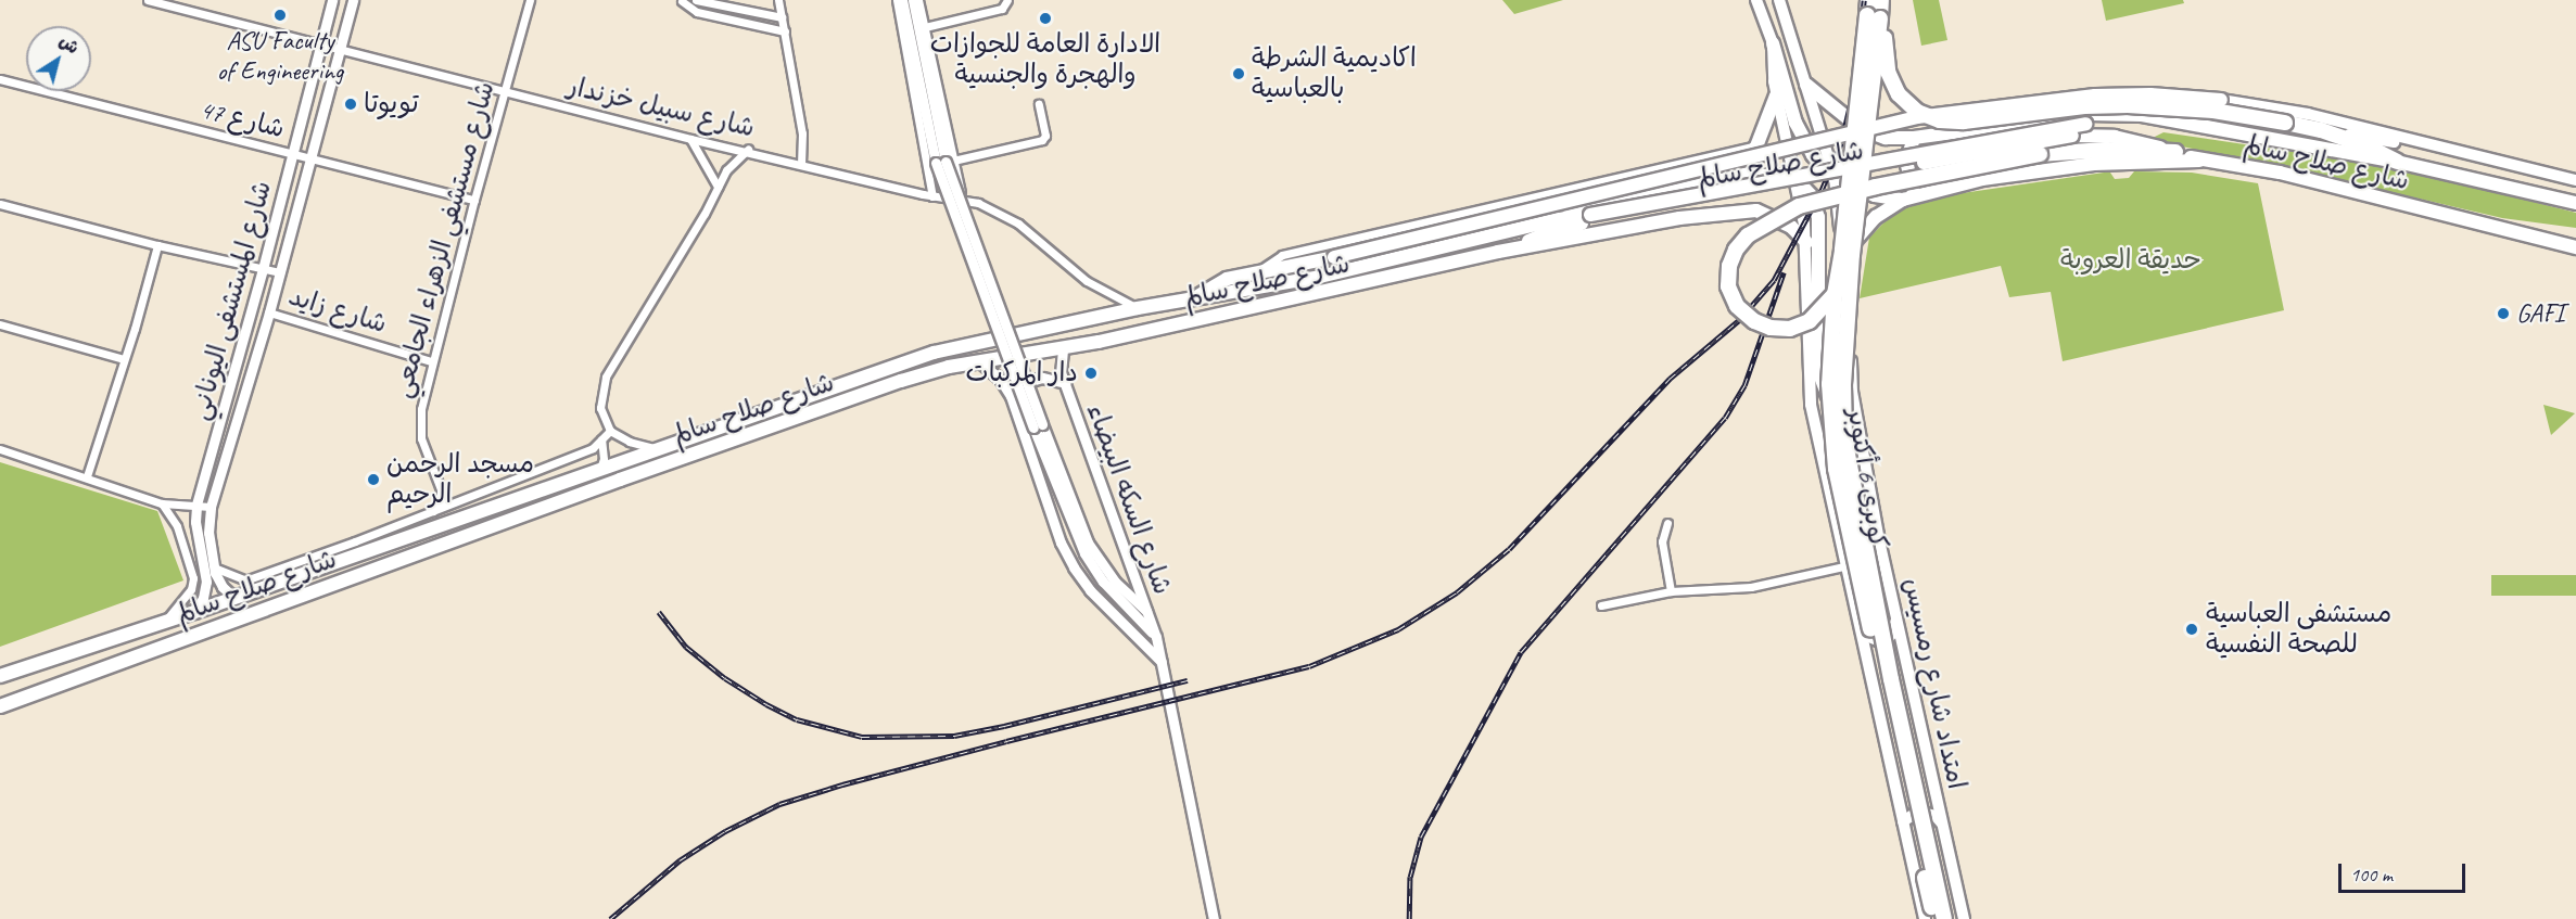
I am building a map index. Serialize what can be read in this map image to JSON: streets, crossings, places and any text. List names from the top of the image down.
{
  "streets": {
    "highway": ["شارع صلاح سالم", "كوبرى 6 أكتوبر"],
    "main road": ["امتداد شارع رمسيس"],
    "street": [
      "شارع سبيل خزندار",
      "شارع 47",
      "شارع مستشفي الزهراء الجامعي",
      "شارع المستشفى اليوناني",
      "شارع زايد",
      "شارع السكه البيضاء"
    ]
  },
  "crossings": [
    ["شارع سبيل خزندار", "شارع صلاح سالم"],
    ["شارع سبيل خزندار", "شارع مستشفي الزهراء الجامعي"],
    ["شارع سبيل خزندار", "شارع المستشفى اليوناني"],
    ["شارع 47", "شارع مستشفي الزهراء الجامعي"],
    ["شارع 47", "شارع المستشفى اليوناني"],
    ["شارع صلاح سالم", "شارع المستشفى اليوناني"],
    ["شارع صلاح سالم", "شارع السكه البيضاء"],
    ["شارع مستشفي الزهراء الجامعي", "شارع زايد"],
    ["شارع المستشفى اليوناني", "شارع زايد"]
  ],
  "parks": ["حديقة العروبة"],
  "places": [
    "ASU Faculty of Engineering",
    "الادارة العامة للجوازات والهجرة والجنسية",
    "اكاديمية الشرطة بالعباسية",
    "تويوتا",
    "GAFI",
    "دار المركبات",
    "مسجد الرحمن الرحيم",
    "مستشفى العباسية للصحة النفسية"
  ],
  "scale_bar": "100 m",
  "north": "top right"
}
